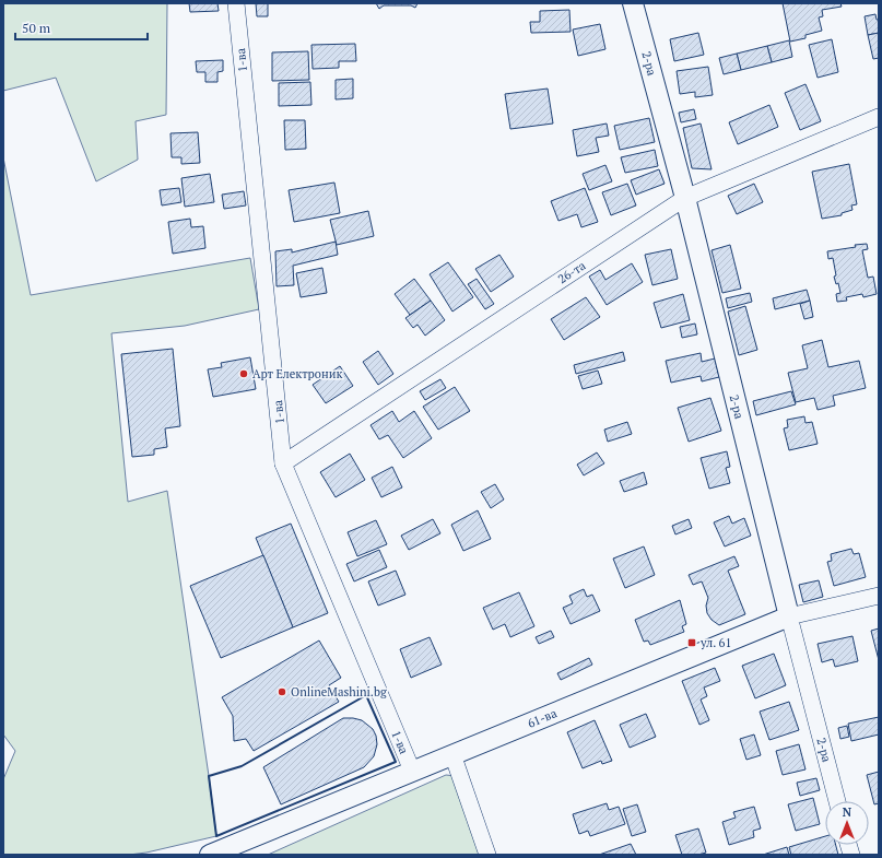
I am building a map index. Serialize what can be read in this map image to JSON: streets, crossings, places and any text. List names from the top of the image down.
{
  "streets": {
    "street": [
      "1-ва",
      "2-ра",
      "26-та",
      "61-ва"
    ]
  },
  "crossings": [
    ["1-ва", "26-та"],
    ["1-ва", "61-ва"],
    ["2-ра", "26-та"],
    ["2-ра", "61-ва"]
  ],
  "places": {
    "other": ["Арт Електроник", "ОnlineMashini.bg"],
    "transit": ["ул. 61"]
  },
  "scale_bar": "50 m",
  "north": "top"
}
